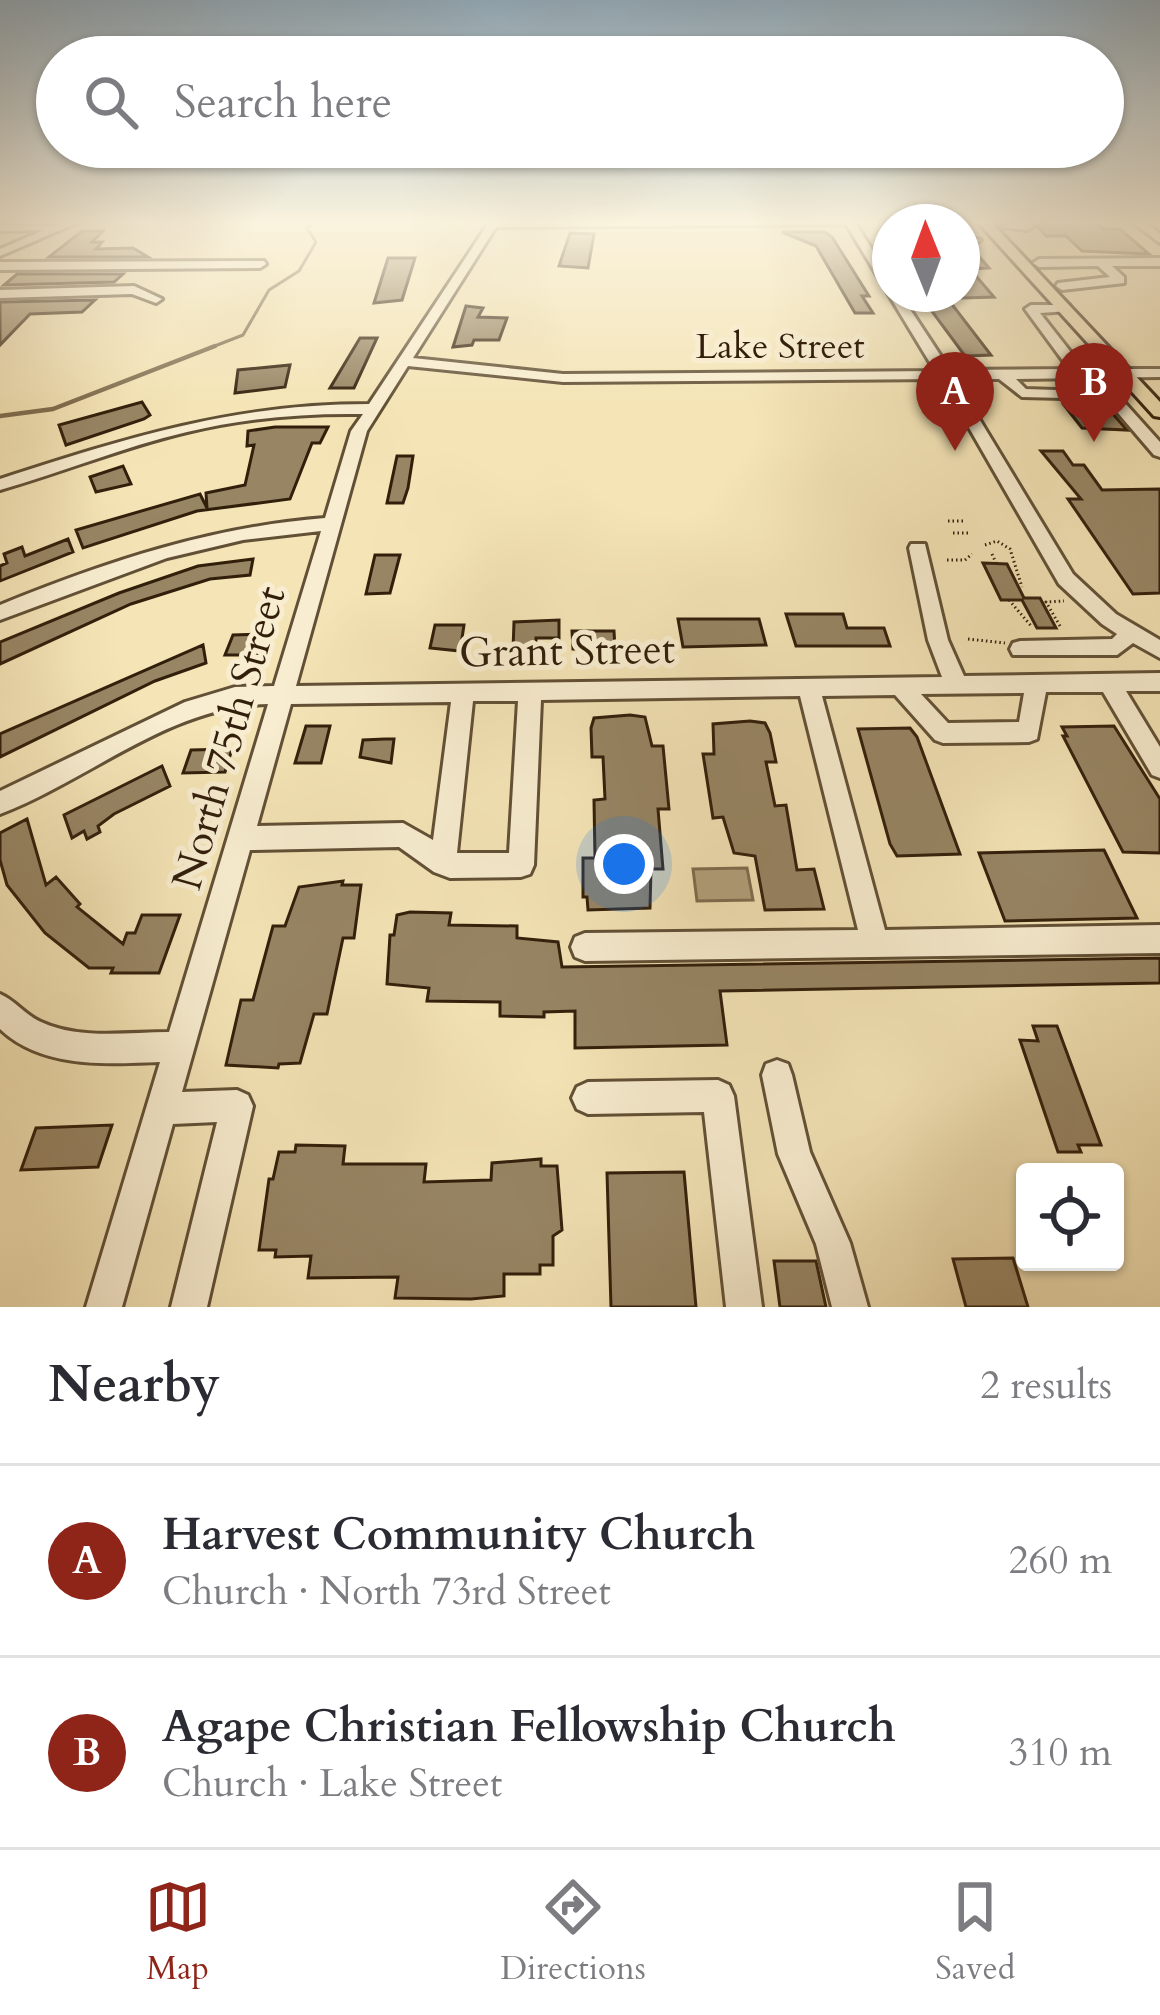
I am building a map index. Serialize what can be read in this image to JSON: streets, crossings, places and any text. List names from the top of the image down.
{
  "streets": {
    "street": ["Lake Street", "Grant Street", "North 75th Street"]
  },
  "crossings": [
    ["Lake Street", "North 75th Street"],
    ["Grant Street", "North 75th Street"]
  ],
  "north": "top",
  "page": {
    "search": "Search here",
    "pins": ["B", "A"],
    "heading": ["Nearby", "2 results"],
    "list": [
      {
        "mark": "A",
        "name": "Harvest Community Church",
        "note": "Church · North 73rd Street",
        "value": "260 m"
      },
      {
        "mark": "B",
        "name": "Agape Christian Fellowship Church",
        "note": "Church · Lake Street",
        "value": "310 m"
      }
    ],
    "nav": ["Map", "Directions", "Saved"]
  }
}
